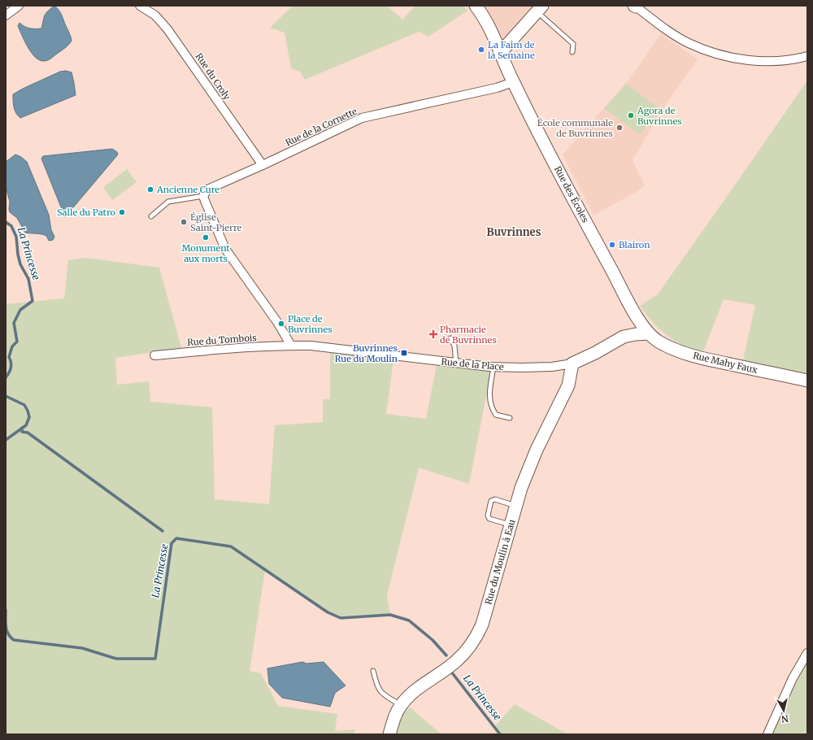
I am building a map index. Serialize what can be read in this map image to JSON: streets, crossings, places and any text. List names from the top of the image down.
{
  "streets": {
    "street": [
      "Rue du Croly",
      "Rue de la Cornette",
      "Rue des Écoles",
      "Rue du Tombois",
      "Rue Mahy Faux",
      "Rue de la Place",
      "Rue du Moulin à Eau"
    ]
  },
  "crossings": [
    ["Rue du Croly", "Rue de la Cornette"],
    ["Rue de la Cornette", "Rue des Écoles"],
    ["Rue des Écoles", "Rue Mahy Faux"],
    ["Rue des Écoles", "Rue de la Place"],
    ["Rue du Tombois", "Rue de la Place"],
    ["Rue Mahy Faux", "Rue de la Place"],
    ["Rue de la Place", "Rue du Moulin à Eau"]
  ],
  "districts": ["Buvrinnes"],
  "water": ["La Princesse"],
  "places": {
    "other": [
      "La Faim de la Semaine",
      "Agora de Buvrinnes",
      "École communale de Buvrinnes",
      "Ancienne Cure",
      "Salle du Patro",
      "Église Saint-Pierre",
      "Monument aux morts",
      "Blairon",
      "Place de Buvrinnes"
    ],
    "health": ["Pharmacie de Buvrinnes"],
    "transit": ["Buvrinnes Rue du Moulin"]
  },
  "north": "bottom"
}
